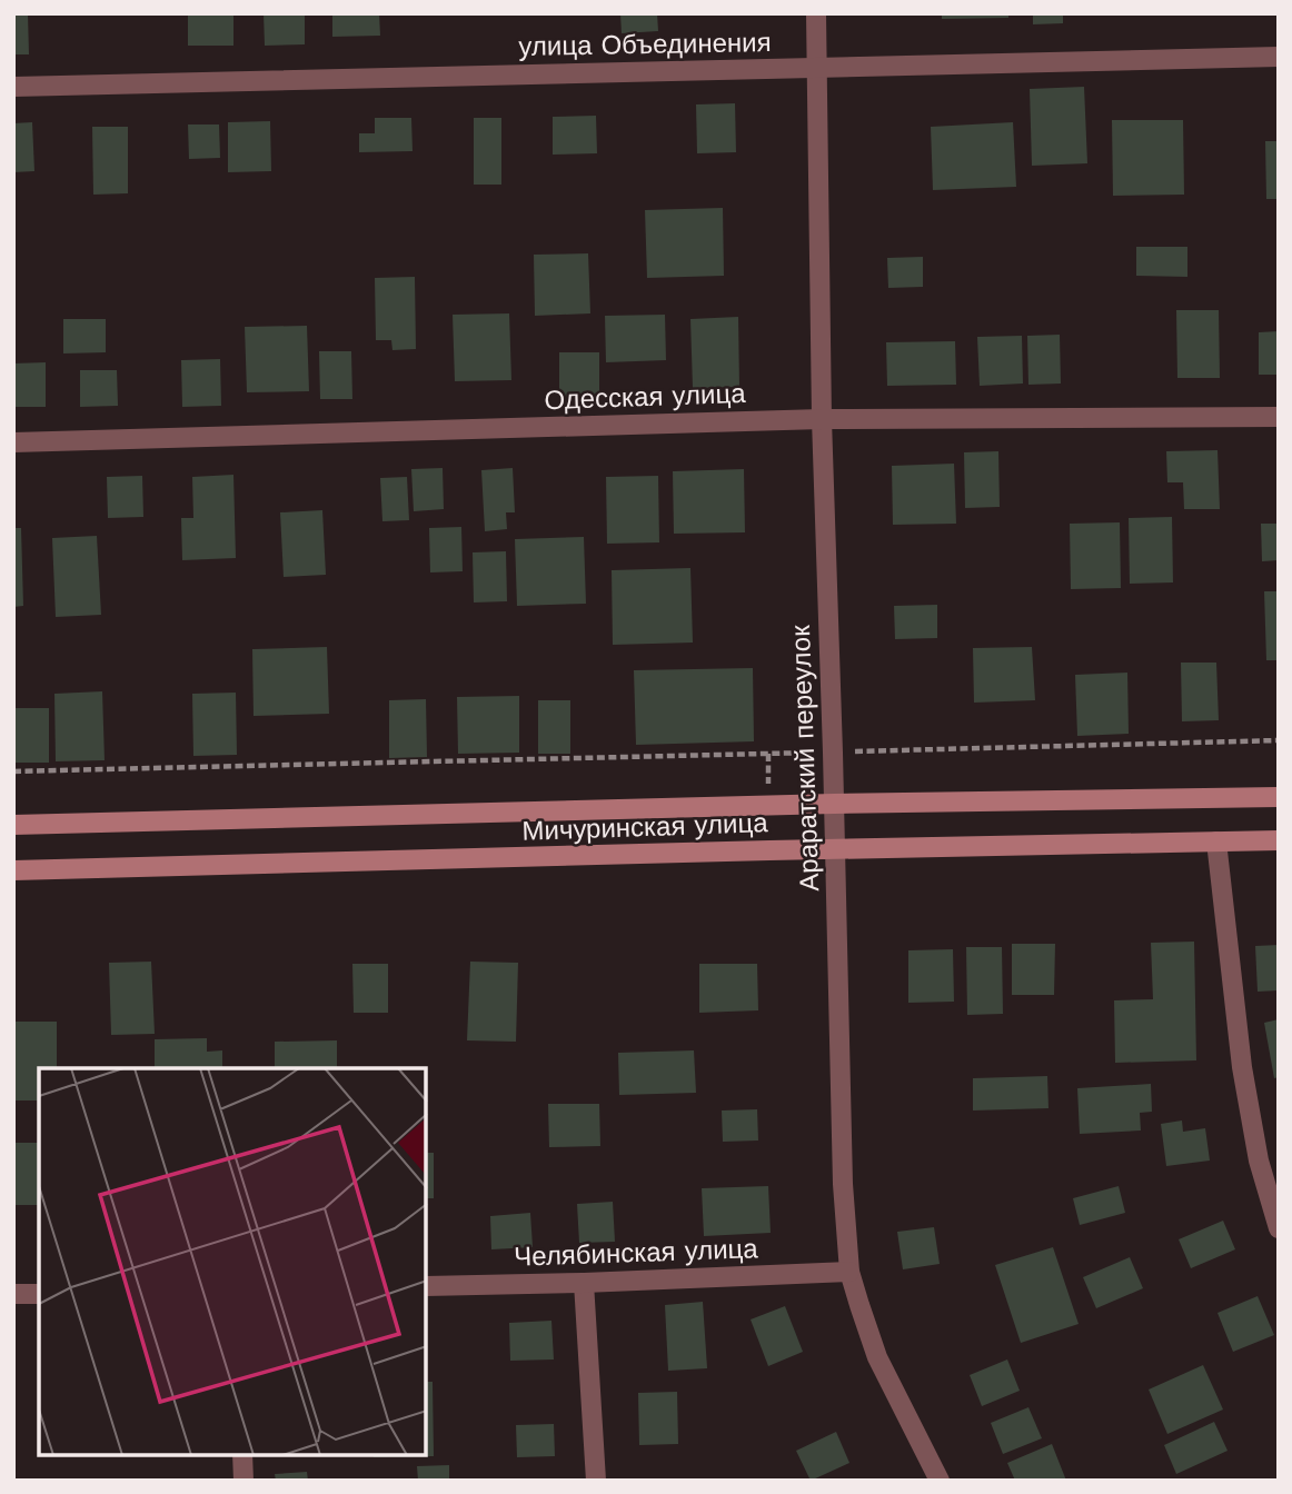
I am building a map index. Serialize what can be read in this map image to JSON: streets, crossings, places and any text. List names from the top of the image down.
{
  "streets": {
    "main road": ["Мичуринская улица"],
    "street": [
      "улица Объединения",
      "Одесская улица",
      "Араратский переулок",
      "Челябинская улица"
    ]
  },
  "crossings": [
    ["улица Объединения", "Араратский переулок"],
    ["Одесская улица", "Араратский переулок"],
    ["Араратский переулок", "Мичуринская улица"],
    ["Араратский переулок", "Челябинская улица"]
  ]
}
